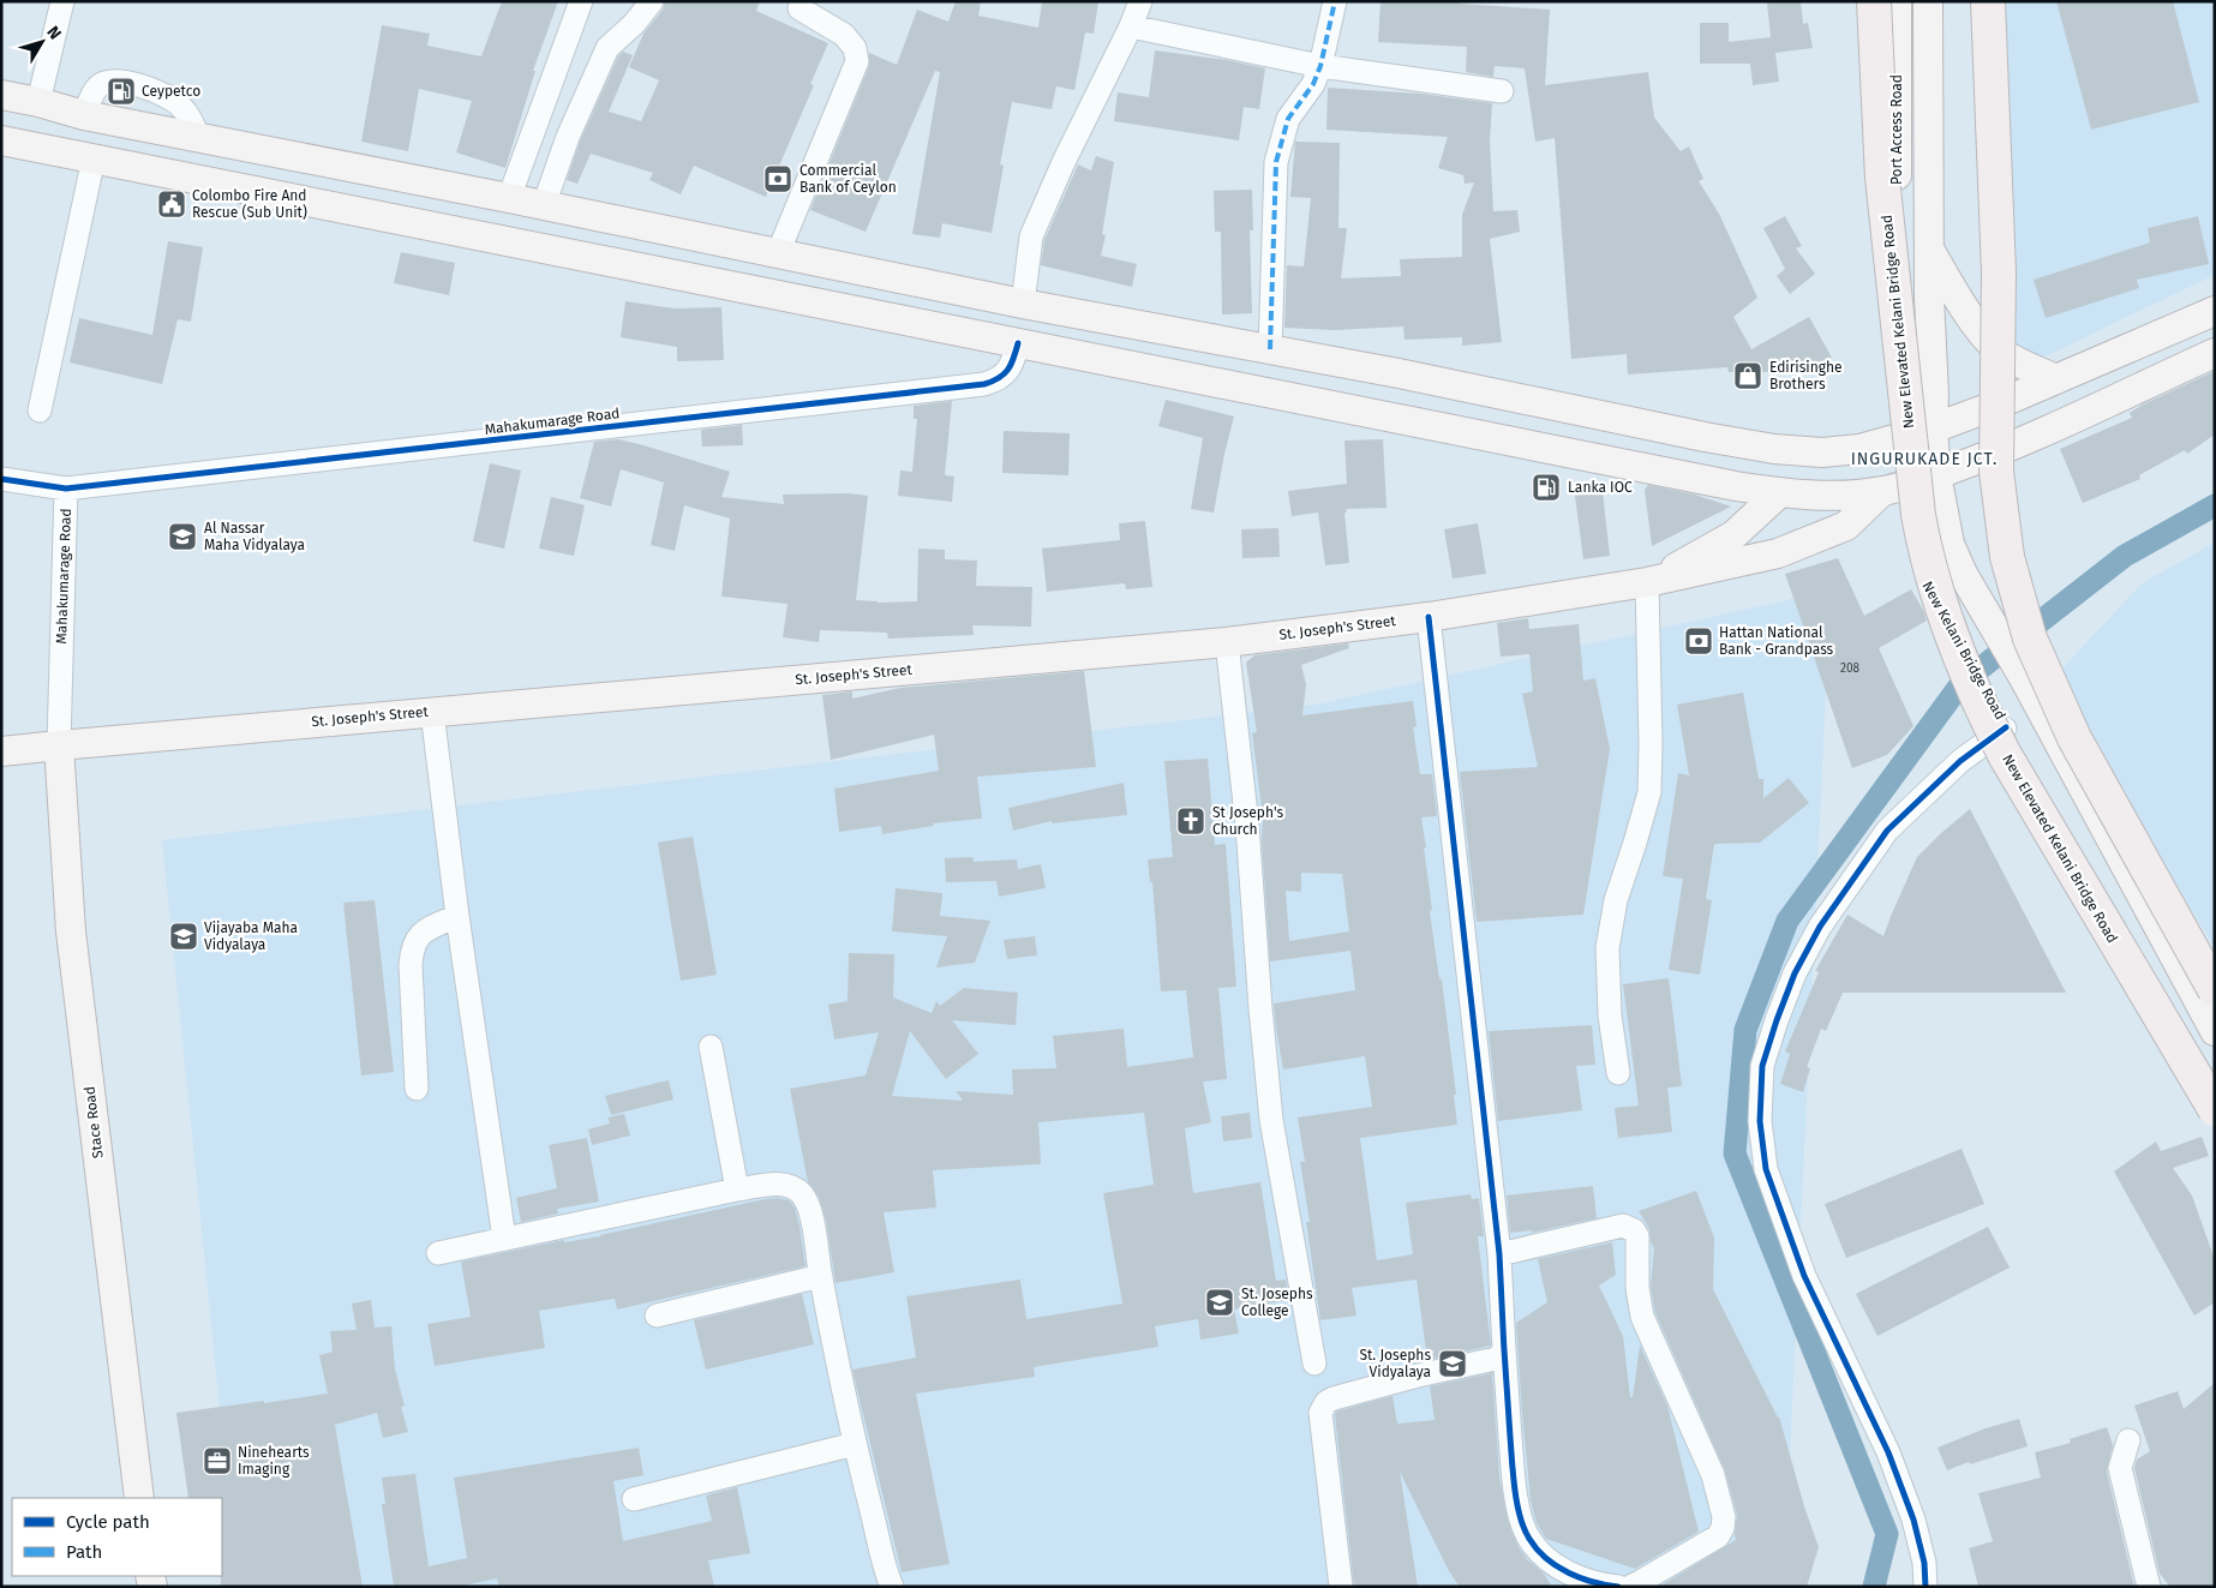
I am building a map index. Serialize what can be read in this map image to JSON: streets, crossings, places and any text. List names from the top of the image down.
{
  "streets": {
    "highway": ["New Elevated Kelani Bridge Road"],
    "main road": [
      "Port Access Road",
      "St. Joseph's Street",
      "New Kelani Bridge Road",
      "Stace Road"
    ],
    "street": ["Mahakumarage Road"]
  },
  "crossings": [
    ["Port Access Road", "New Kelani Bridge Road"],
    ["Mahakumarage Road", "St. Joseph's Street"],
    ["Mahakumarage Road", "Stace Road"],
    ["St. Joseph's Street", "New Kelani Bridge Road"],
    ["St. Joseph's Street", "Stace Road"]
  ],
  "districts": ["INGURUKADE JCT."],
  "places": {
    "fuel station": ["Ceypetco", "Lanka IOC"],
    "bank": ["Commercial Bank of Ceylon", "Hattan National Bank - Grandpass"],
    "public building": ["Colombo Fire And Rescue (Sub Unit)"],
    "shop": ["Edirisinghe Brothers"],
    "school or university": [
      "Al Nassar Maha Vidyalaya",
      "Vijayaba Maha Vidyalaya",
      "St. Josephs College",
      "St. Josephs Vidyalaya"
    ],
    "church": ["St Joseph's Church"],
    "office": ["Ninehearts Imaging"]
  },
  "house_numbers": ["208"],
  "legend": ["Cycle path", "Path"],
  "north": "top right"
}
